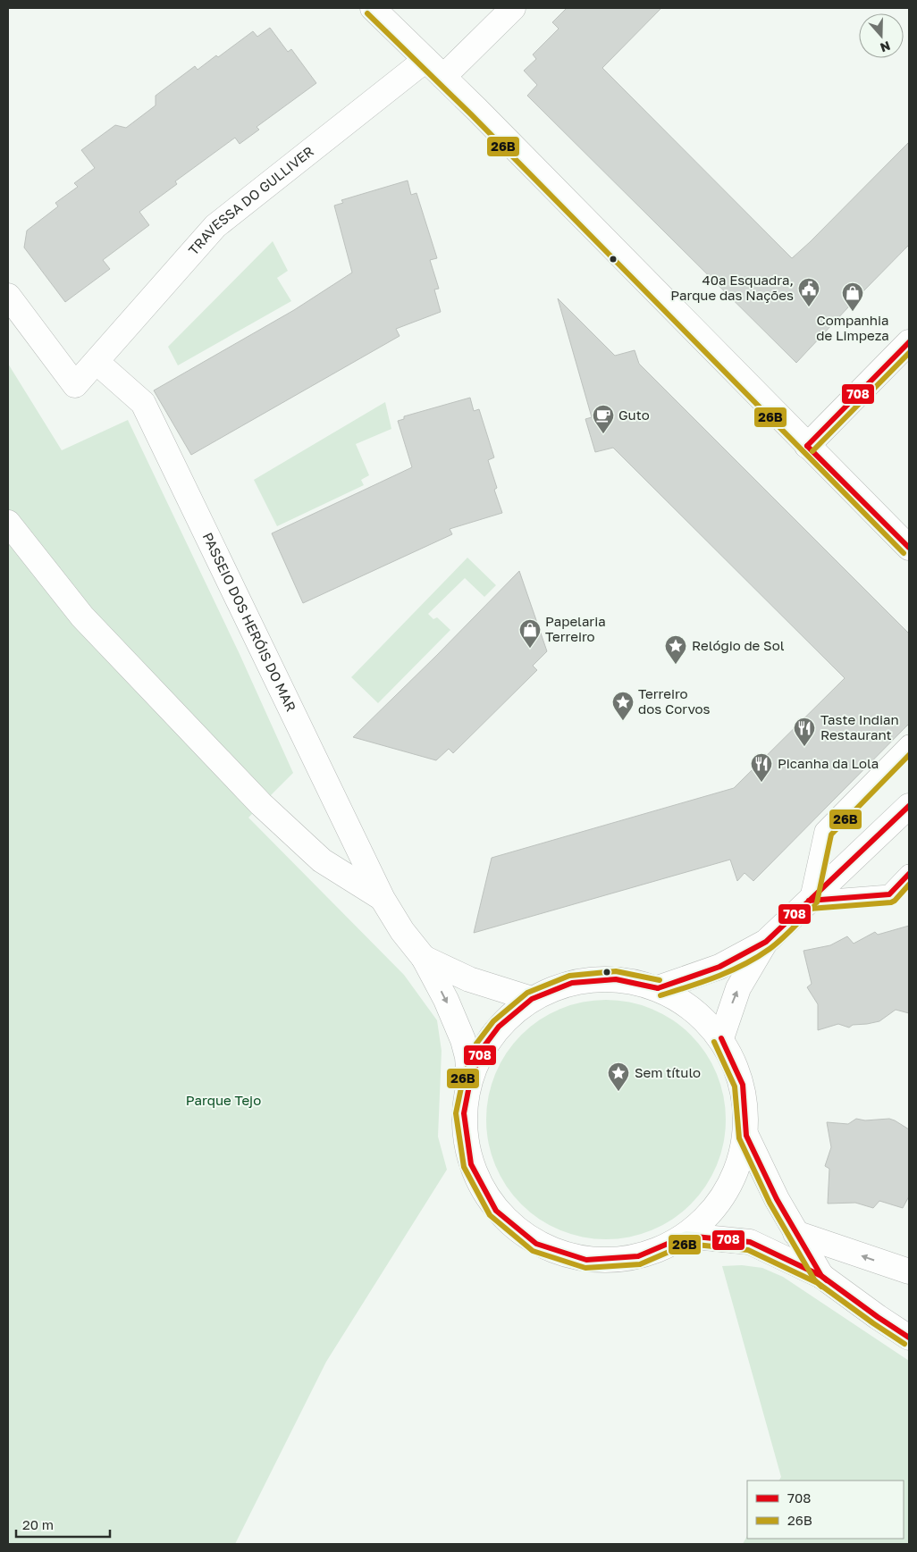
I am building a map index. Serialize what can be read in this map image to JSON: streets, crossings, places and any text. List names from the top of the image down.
{
  "streets": {
    "street": ["TRAVESSA DO GULLIVER", "PASSEIO DOS HERÓIS DO MAR"]
  },
  "crossings": [
    ["TRAVESSA DO GULLIVER", "PASSEIO DOS HERÓIS DO MAR"]
  ],
  "parks": ["Parque Tejo"],
  "places": {
    "public building": ["40ª Esquadra, Parque das Nações"],
    "shop": ["Companhia de Limpeza", "Papelaria Terreiro"],
    "cafe": ["Guto"],
    "place": ["Relógio de Sol", "Terreiro dos Corvos", "Sem título"],
    "restaurant": ["Taste Indian Restaurant", "Picanha da Lola"]
  },
  "lines": ["transit line 26B", "transit line 708"],
  "legend": ["708", "26B"],
  "scale_bar": "20 m",
  "north": "bottom"
}
